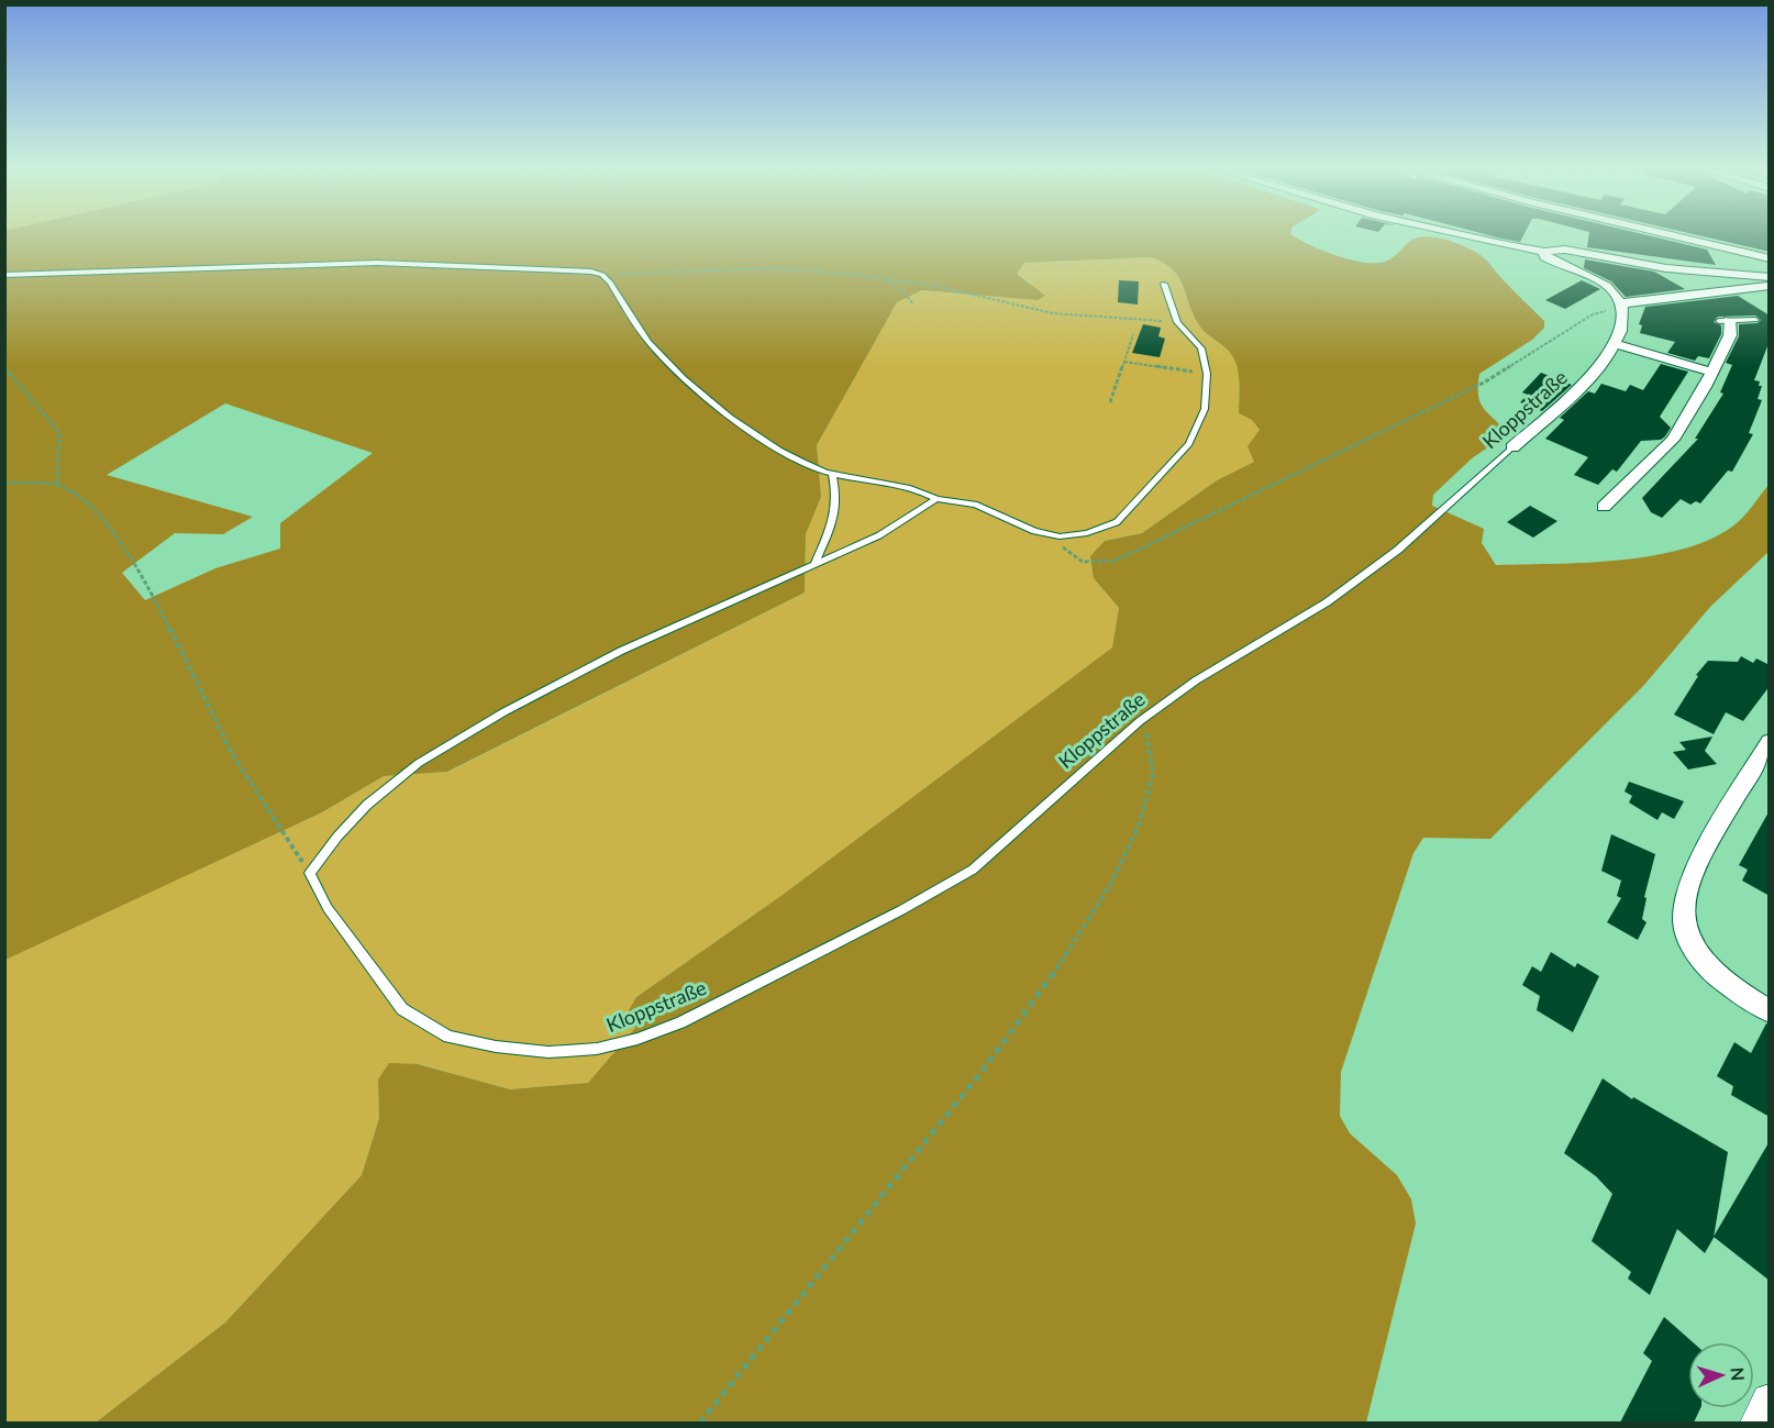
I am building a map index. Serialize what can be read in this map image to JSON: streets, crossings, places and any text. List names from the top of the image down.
{
  "streets": {
    "street": ["Kloppstraße"]
  },
  "north": "right"
}
